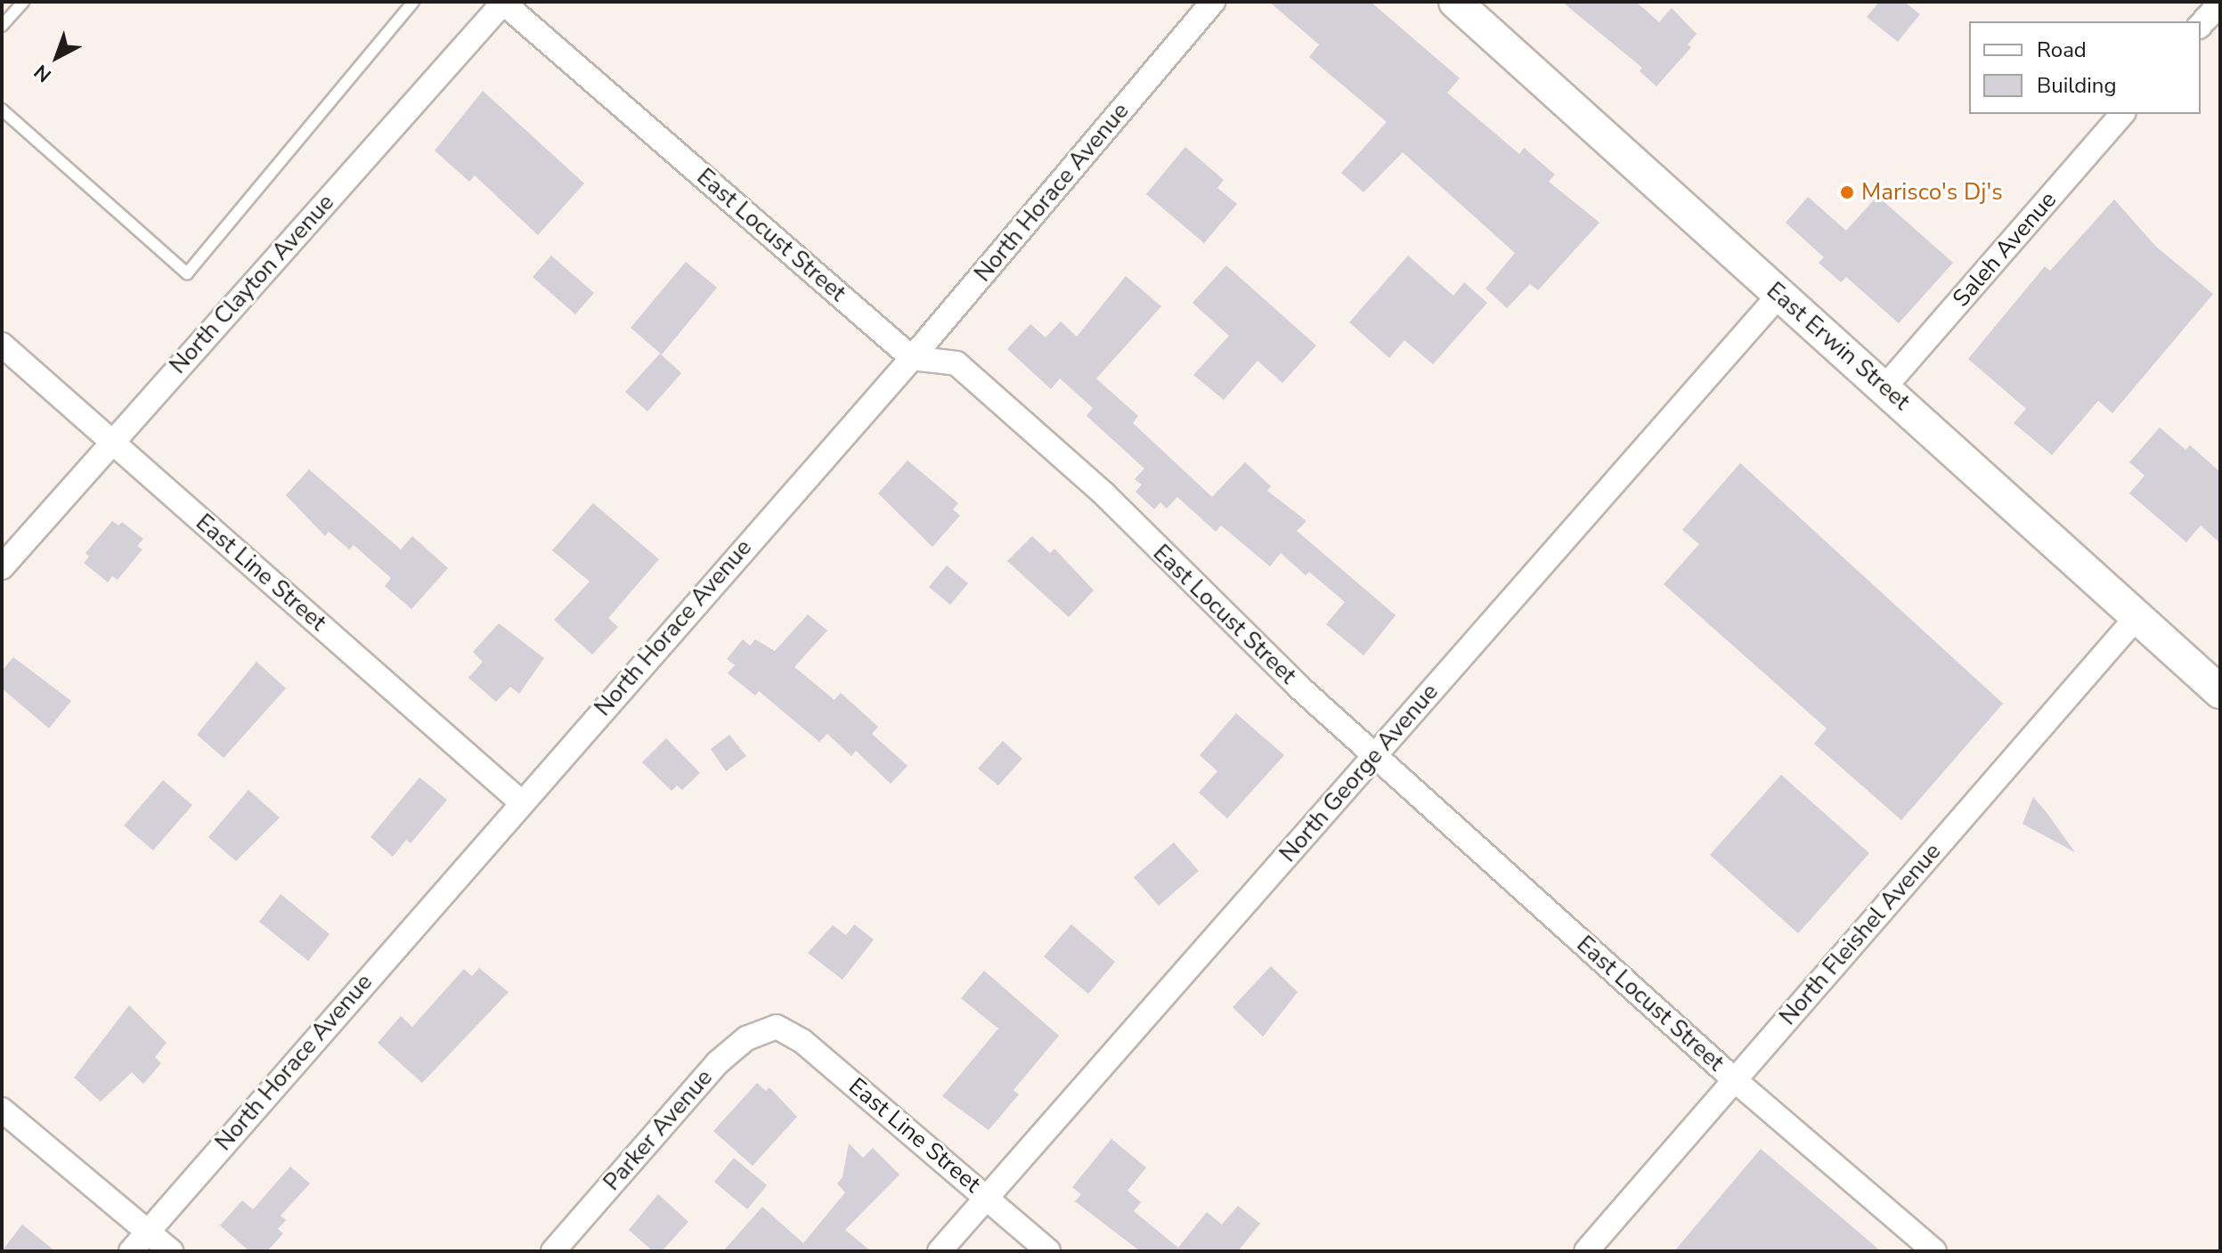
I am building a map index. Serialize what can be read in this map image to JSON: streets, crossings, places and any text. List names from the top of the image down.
{
  "streets": {
    "main road": ["East Erwin Street"],
    "street": [
      "North Horace Avenue",
      "East Locust Street",
      "Saleh Avenue",
      "North Clayton Avenue",
      "East Line Street",
      "North George Avenue",
      "North Fleishel Avenue",
      "Parker Avenue"
    ]
  },
  "crossings": [
    ["North Horace Avenue", "East Locust Street"],
    ["North Horace Avenue", "East Line Street"],
    ["East Locust Street", "North Clayton Avenue"],
    ["East Locust Street", "North George Avenue"],
    ["East Locust Street", "North Fleishel Avenue"],
    ["Saleh Avenue", "East Erwin Street"],
    ["North Clayton Avenue", "East Line Street"],
    ["East Erwin Street", "North George Avenue"],
    ["East Erwin Street", "North Fleishel Avenue"],
    ["East Line Street", "North George Avenue"],
    ["East Line Street", "Parker Avenue"]
  ],
  "places": ["Marisco's Dj's"],
  "legend": ["Road", "Building"],
  "north": "bottom left"
}
